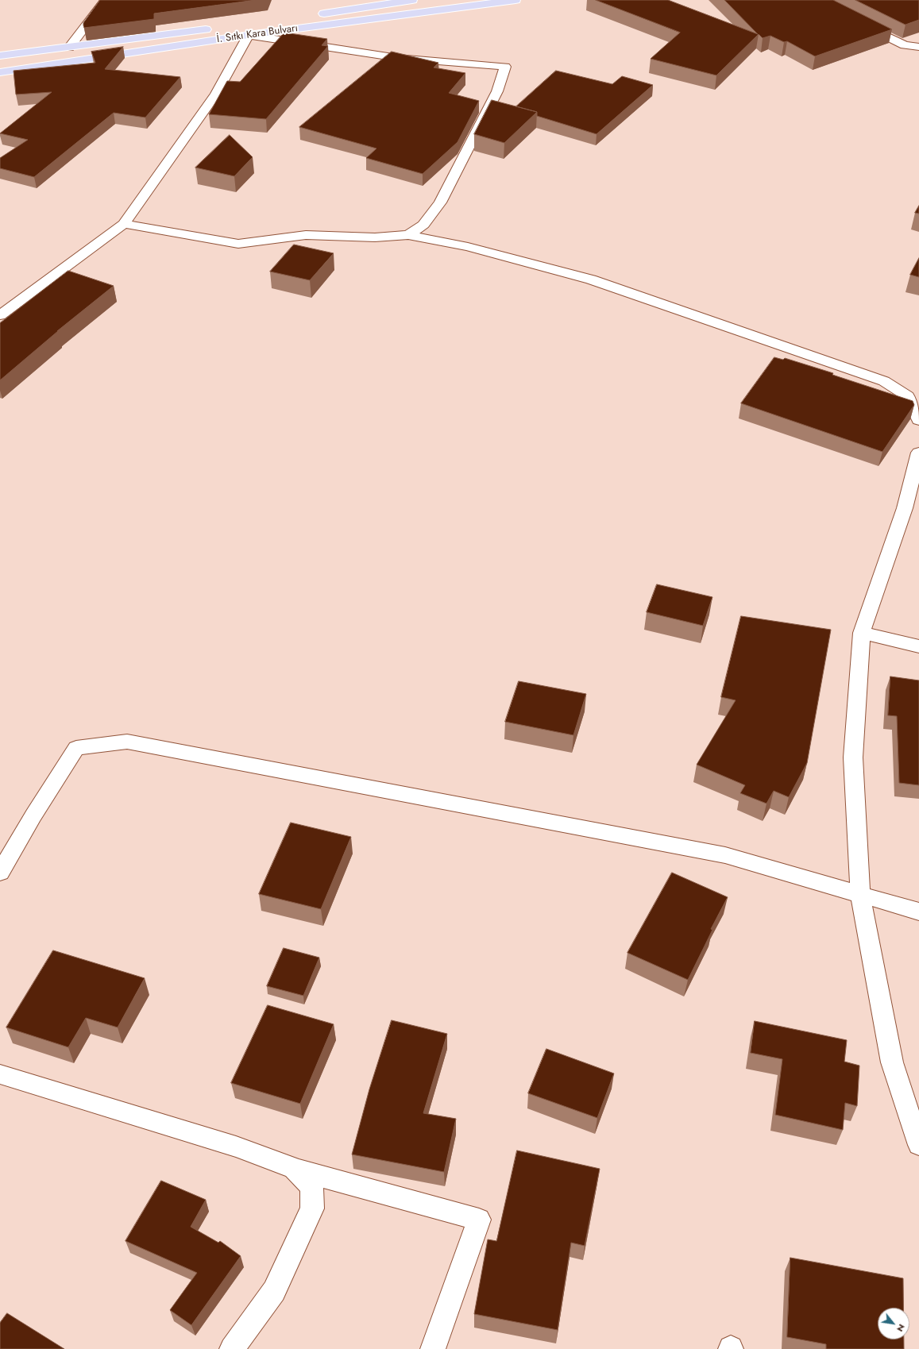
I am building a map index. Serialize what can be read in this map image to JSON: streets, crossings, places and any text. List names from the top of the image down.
{
  "streets": {
    "main road": ["İ. Sıtkı Kara Bulvarı"]
  },
  "north": "bottom right"
}
